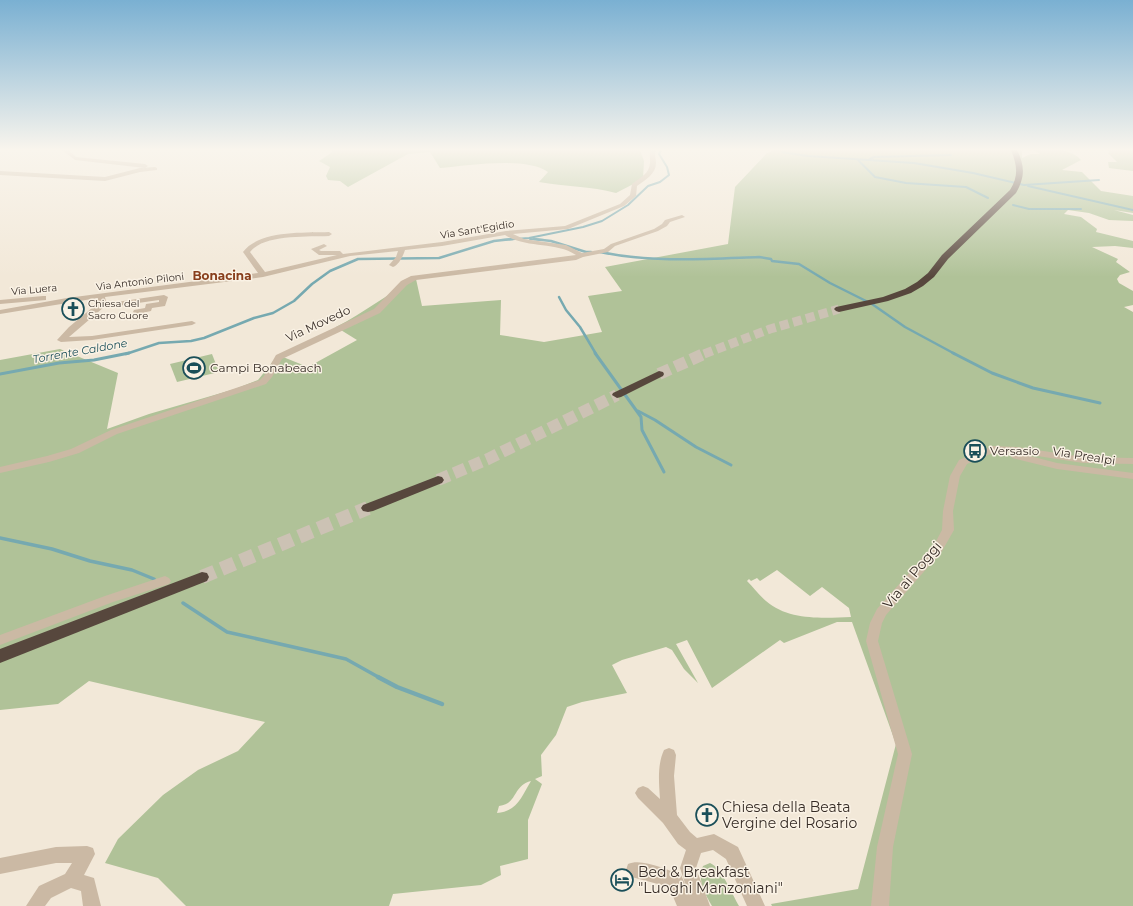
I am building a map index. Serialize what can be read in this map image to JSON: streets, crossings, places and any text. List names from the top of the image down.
{
  "streets": {
    "street": [
      "Via Sant'Egidio",
      "Via Antonio Piloni",
      "Via Luera",
      "Via Movedo",
      "Via Prealpi",
      "Via ai Poggi"
    ]
  },
  "crossings": [
    ["Via Sant'Egidio", "Via Antonio Piloni"],
    ["Via Antonio Piloni", "Via Luera"],
    ["Via Prealpi", "Via ai Poggi"]
  ],
  "districts": ["Bonacina"],
  "water": ["Torrente Caldone"],
  "places": {
    "church": ["Chiesa del Sacro Cuore", "Chiesa della Beata Vergine del Rosario"],
    "sports": ["Campi Bonabeach"],
    "bus stop": ["Versasio"],
    "hotel": ["Bed & Breakfast \"Luoghi Manzoniani\""]
  }
}
